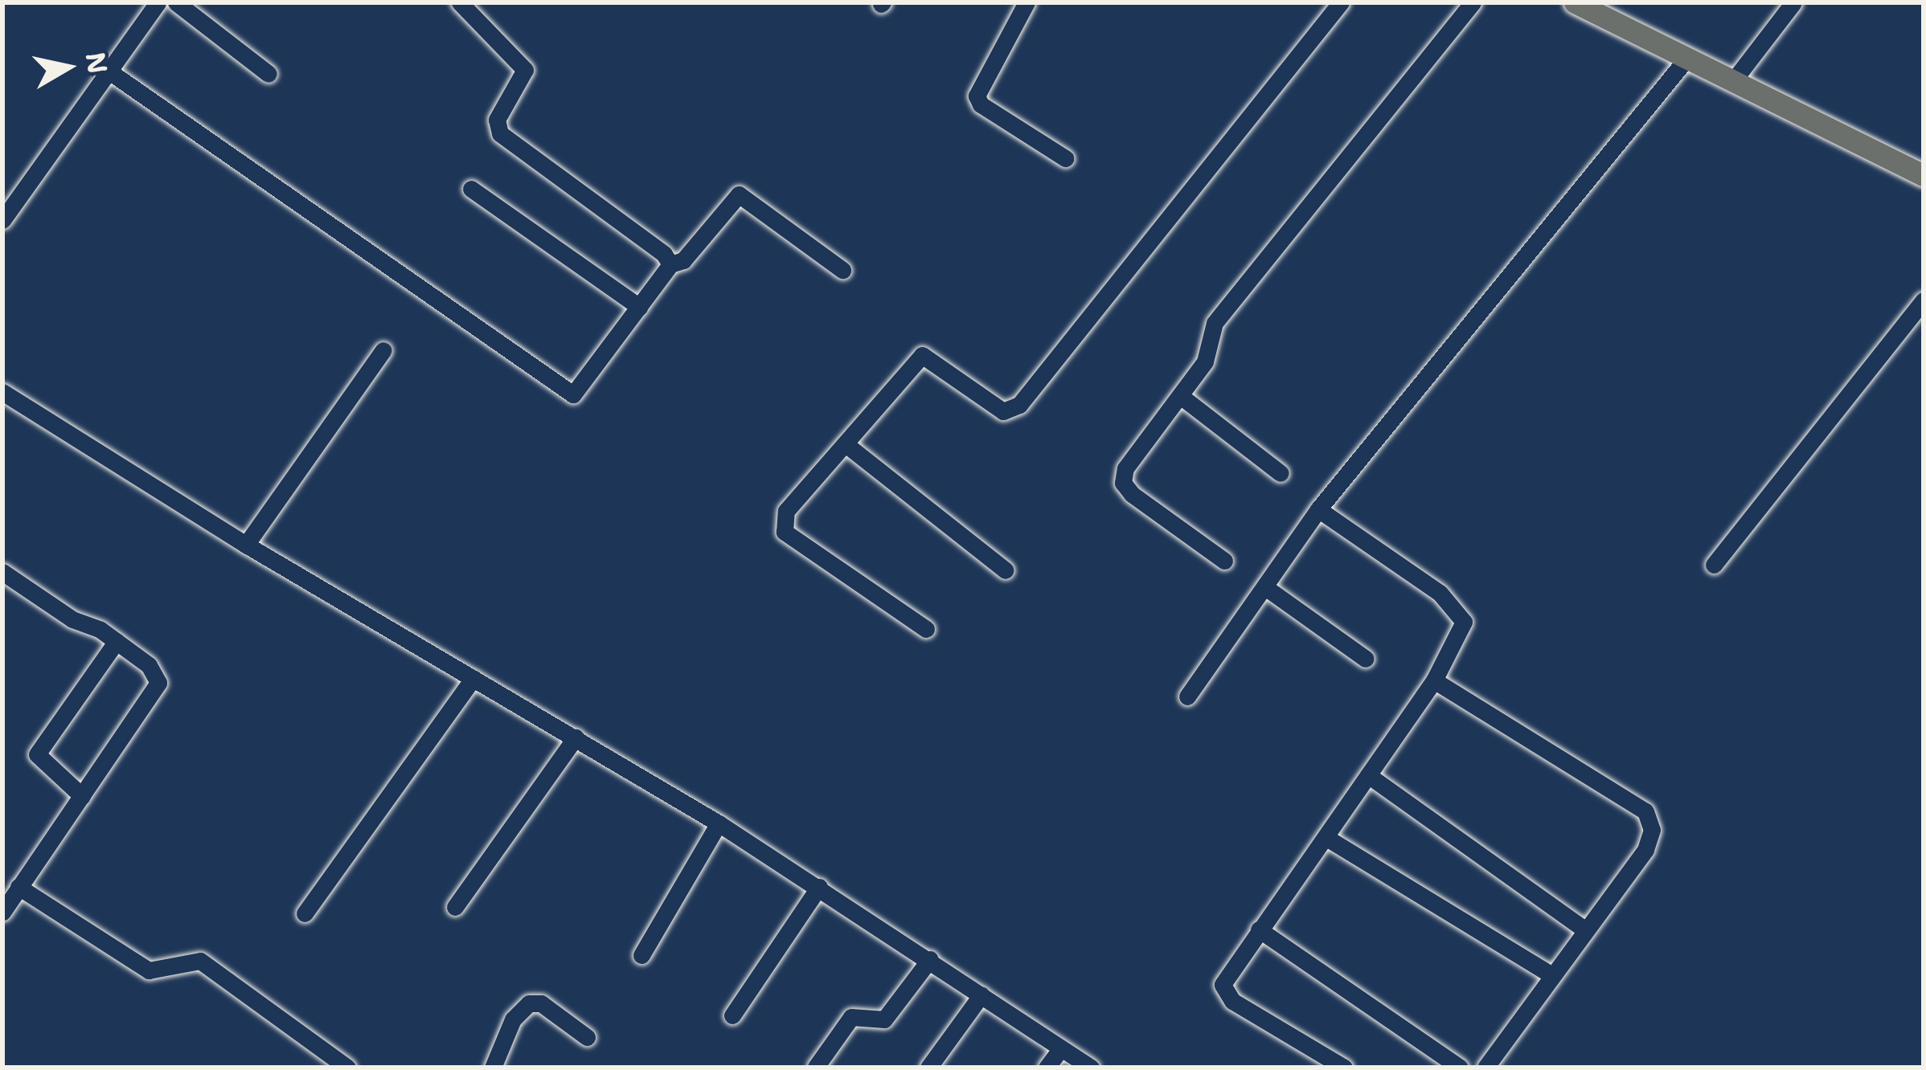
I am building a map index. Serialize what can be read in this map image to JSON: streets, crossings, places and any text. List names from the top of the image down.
{
  "north": "right"
}
